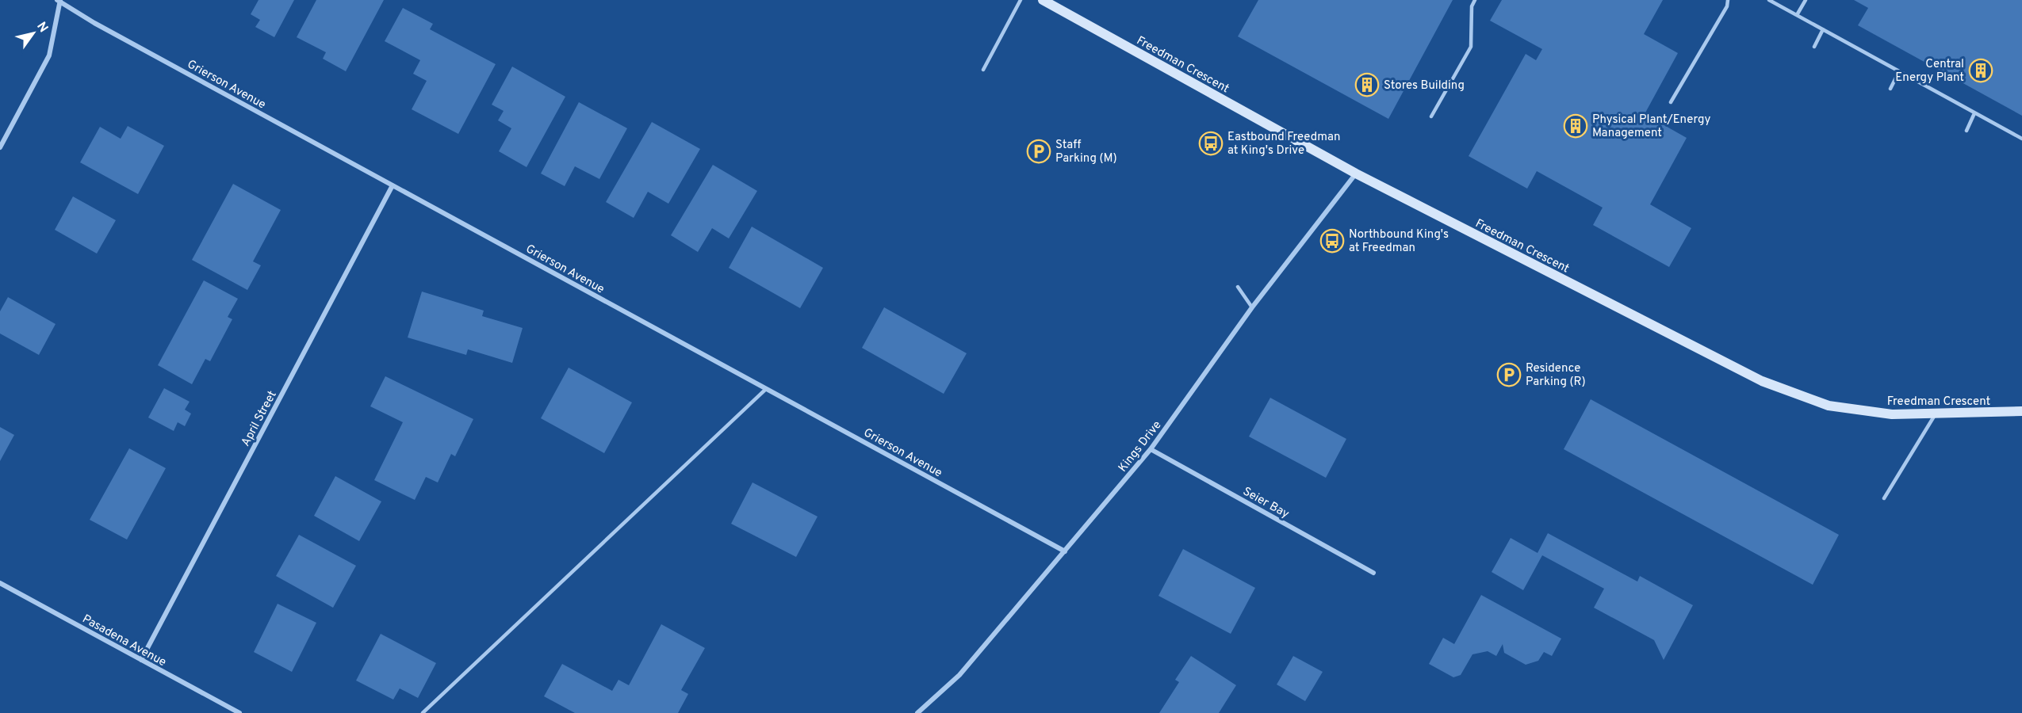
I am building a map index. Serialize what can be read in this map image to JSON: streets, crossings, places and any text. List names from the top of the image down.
{
  "streets": {
    "street": [
      "Freedman Crescent",
      "Grierson Avenue",
      "April Street",
      "Kings Drive",
      "Seier Bay",
      "Pasadena Avenue"
    ]
  },
  "crossings": [
    ["Freedman Crescent", "Kings Drive"],
    ["Grierson Avenue", "April Street"],
    ["Grierson Avenue", "Kings Drive"],
    ["April Street", "Pasadena Avenue"],
    ["Kings Drive", "Seier Bay"]
  ],
  "places": {
    "building": ["Central Energy Plant", "Stores Building", "Physical Plant/Energy Management"],
    "bus stop": ["Eastbound Freedman at King's Drive", "Northbound King's at Freedman"],
    "parking": ["Staff Parking (M)", "Residence Parking (R)"]
  },
  "north": "top right"
}
